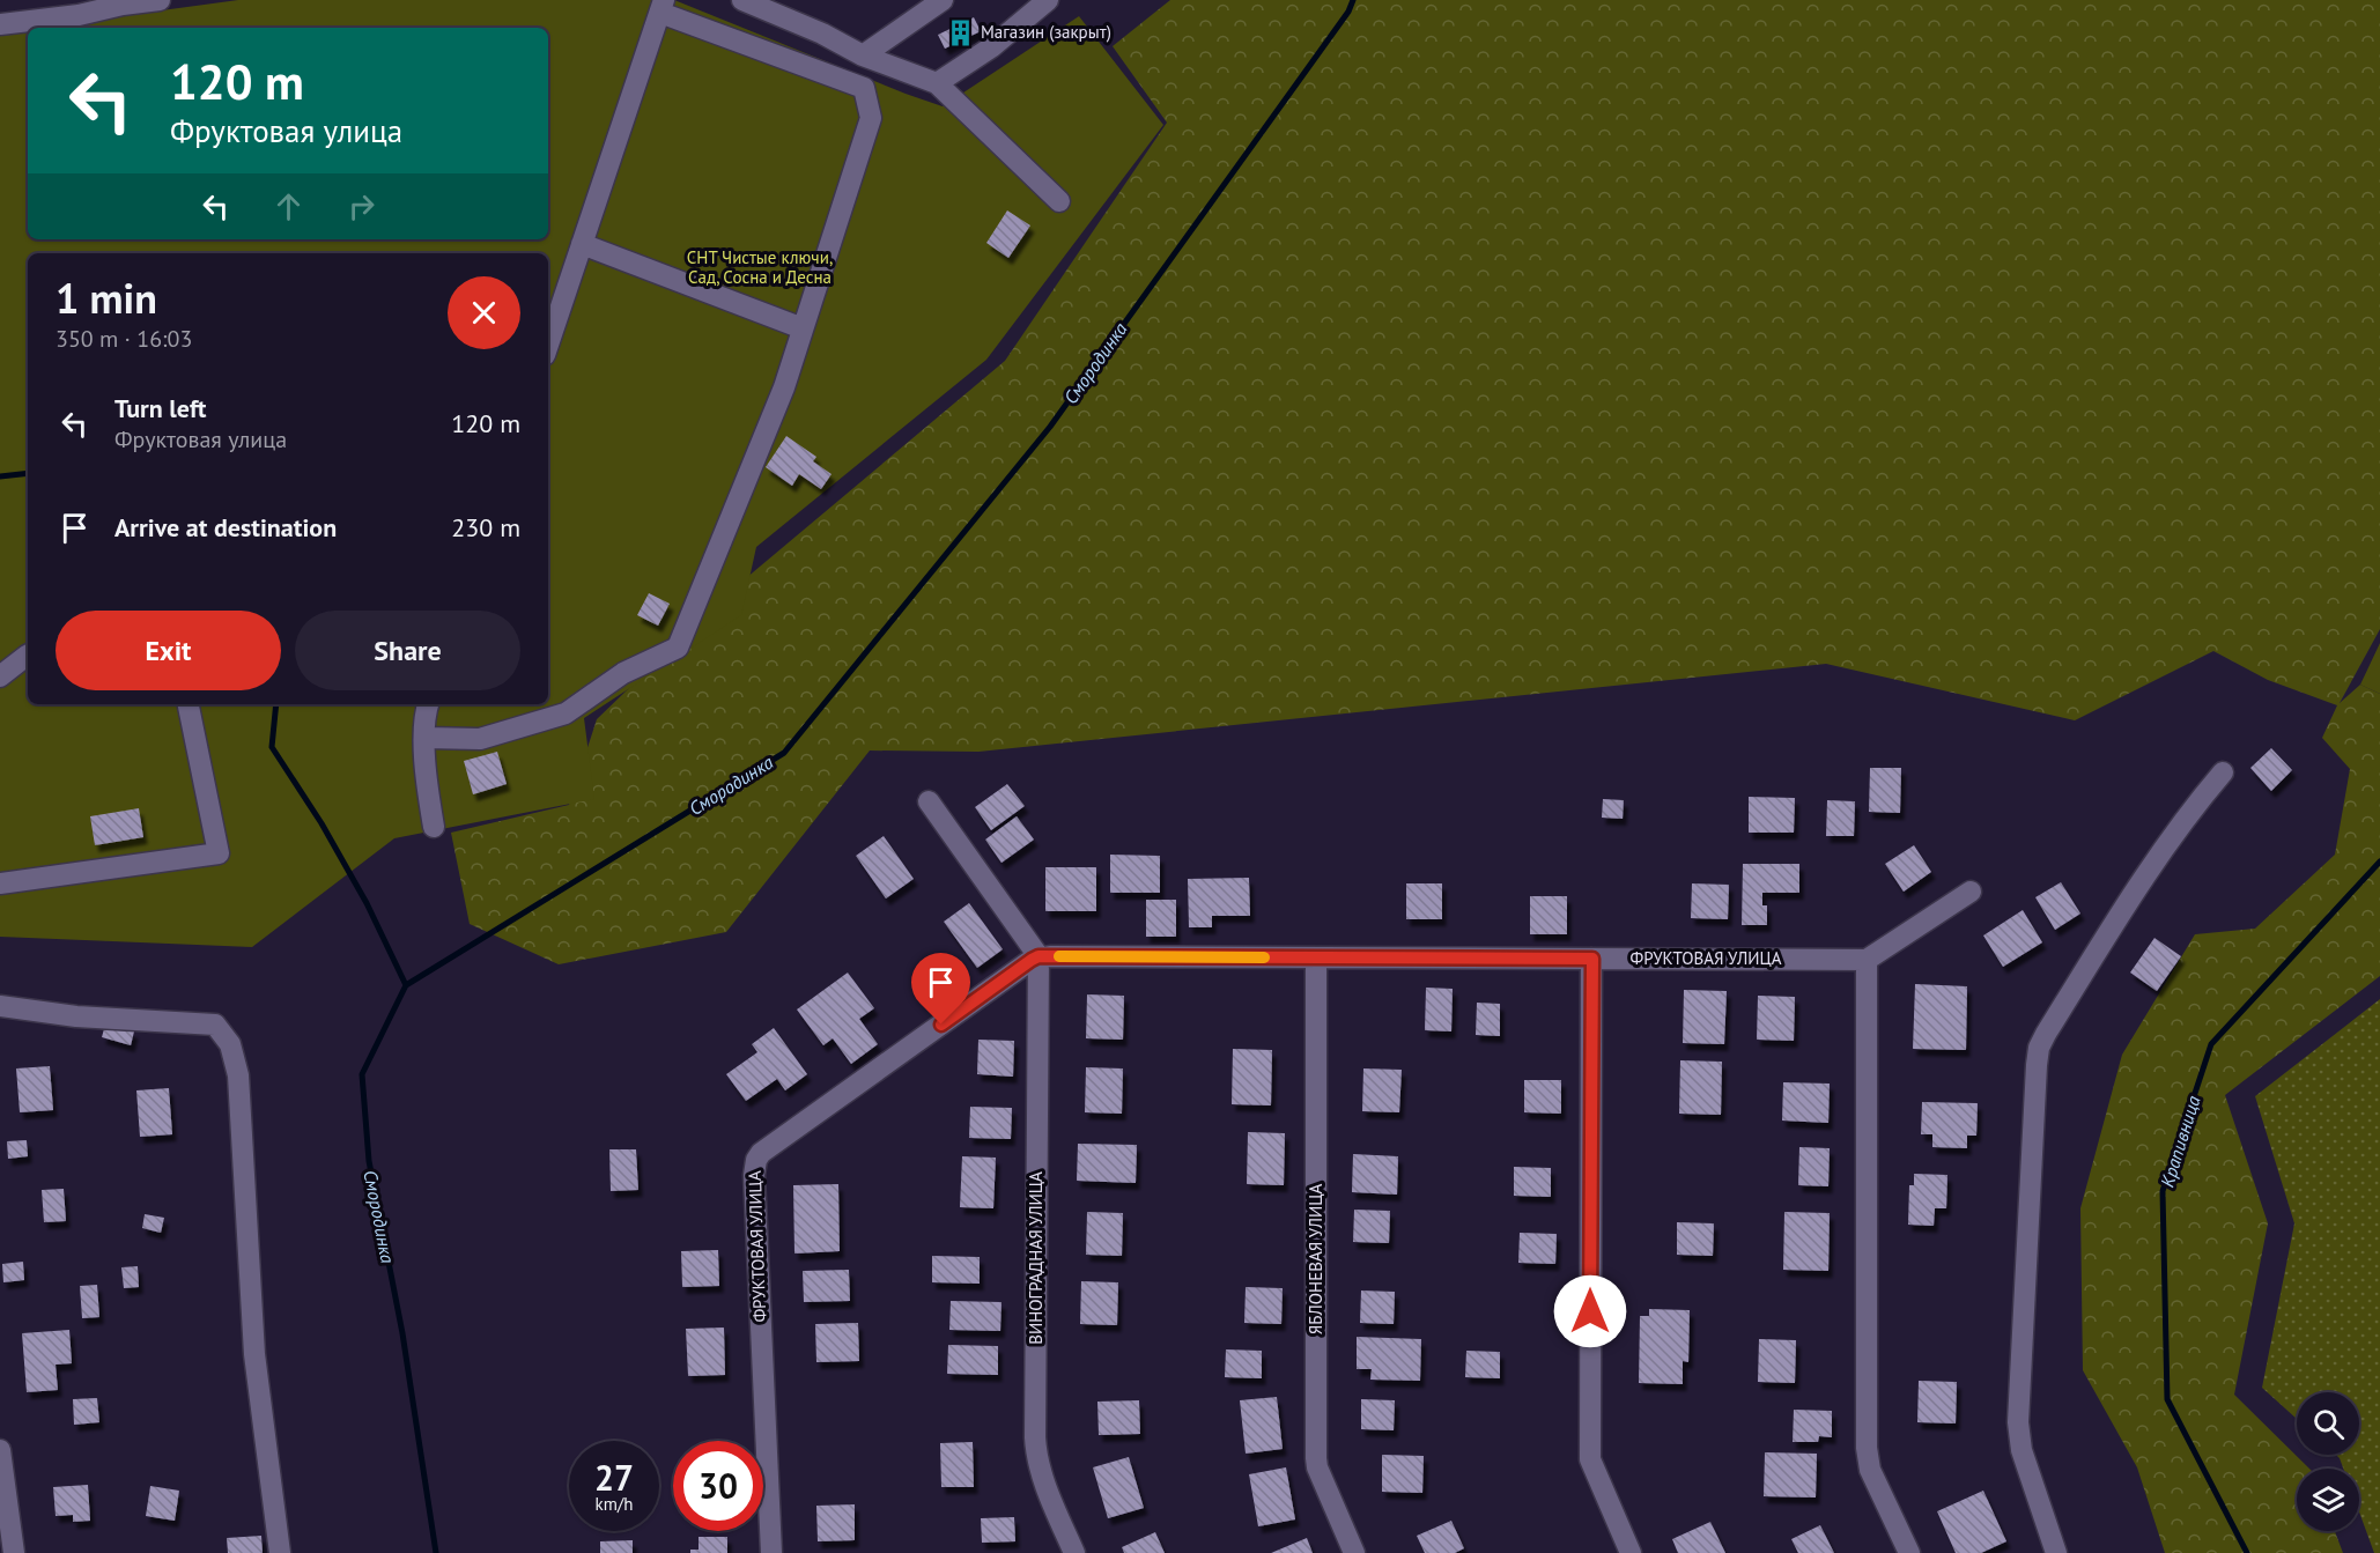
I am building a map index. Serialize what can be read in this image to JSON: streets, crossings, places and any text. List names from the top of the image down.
{
  "streets": {
    "street": ["ФРУКТОВАЯ УЛИЦА", "ВИНОГРАДНАЯ УЛИЦА", "ЯБЛОНЕВАЯ УЛИЦА"]
  },
  "crossings": [
    ["ФРУКТОВАЯ УЛИЦА", "ВИНОГРАДНАЯ УЛИЦА"],
    ["ФРУКТОВАЯ УЛИЦА", "ЯБЛОНЕВАЯ УЛИЦА"]
  ],
  "water": ["Смородинка", "Крапивница"],
  "parks": ["СНТ Чистые ключи, Сад, Сосна и Десна"],
  "places": {
    "building": ["Магазин (закрыт)"]
  },
  "page": {
    "turn": ["120 m", "Фруктовая улица"],
    "heading": ["1 min", "350 m · 16:03"],
    "list": [
      {
        "name": "Turn left",
        "note": "Фруктовая улица",
        "value": "120 m"
      },
      {
        "name": "Arrive at destination",
        "value": "230 m"
      }
    ],
    "buttons": ["Exit", "Share"],
    "speed": "27 km/h",
    "limit": "30"
  }
}
